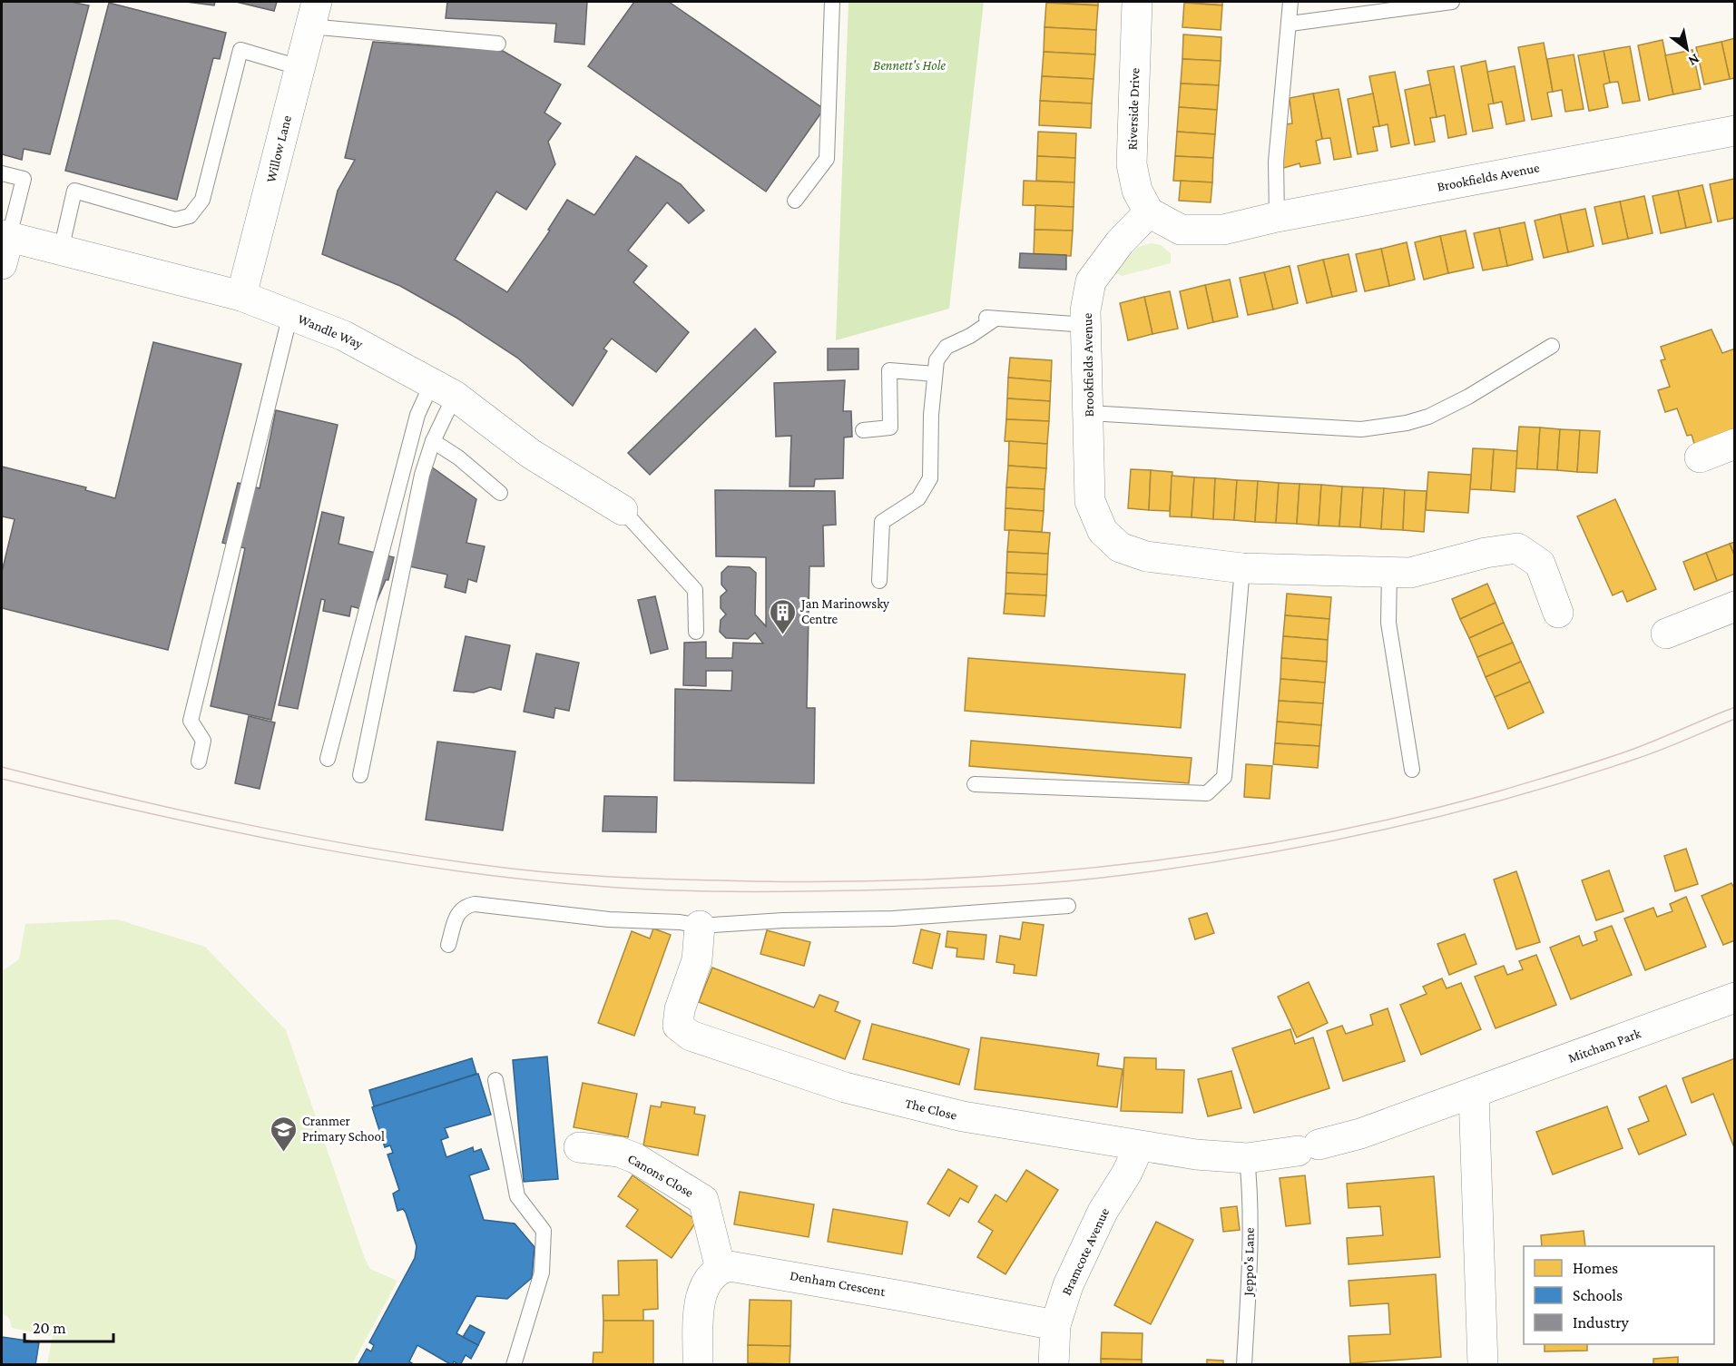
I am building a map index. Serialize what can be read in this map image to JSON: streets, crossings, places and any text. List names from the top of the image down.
{
  "streets": {
    "street": [
      "Riverside Drive",
      "Willow Lane",
      "Brookfields Avenue",
      "Wandle Way",
      "Mitcham Park",
      "The Close",
      "Canons Close",
      "Bramcote Avenue",
      "Denham Crescent"
    ],
    "lane": ["Jeppo's Lane"]
  },
  "crossings": [
    ["Riverside Drive", "Brookfields Avenue"],
    ["Willow Lane", "Wandle Way"],
    ["Mitcham Park", "The Close"],
    ["The Close", "Bramcote Avenue"],
    ["The Close", "Jeppo's Lane"],
    ["Canons Close", "Denham Crescent"],
    ["Bramcote Avenue", "Denham Crescent"]
  ],
  "parks": ["Bennett's Hole"],
  "places": {
    "building": ["Jan Marinowsky Centre"],
    "school or university": ["Cranmer Primary School"]
  },
  "legend": ["Homes", "Schools", "Industry"],
  "scale_bar": "20 m",
  "north": "bottom right"
}
